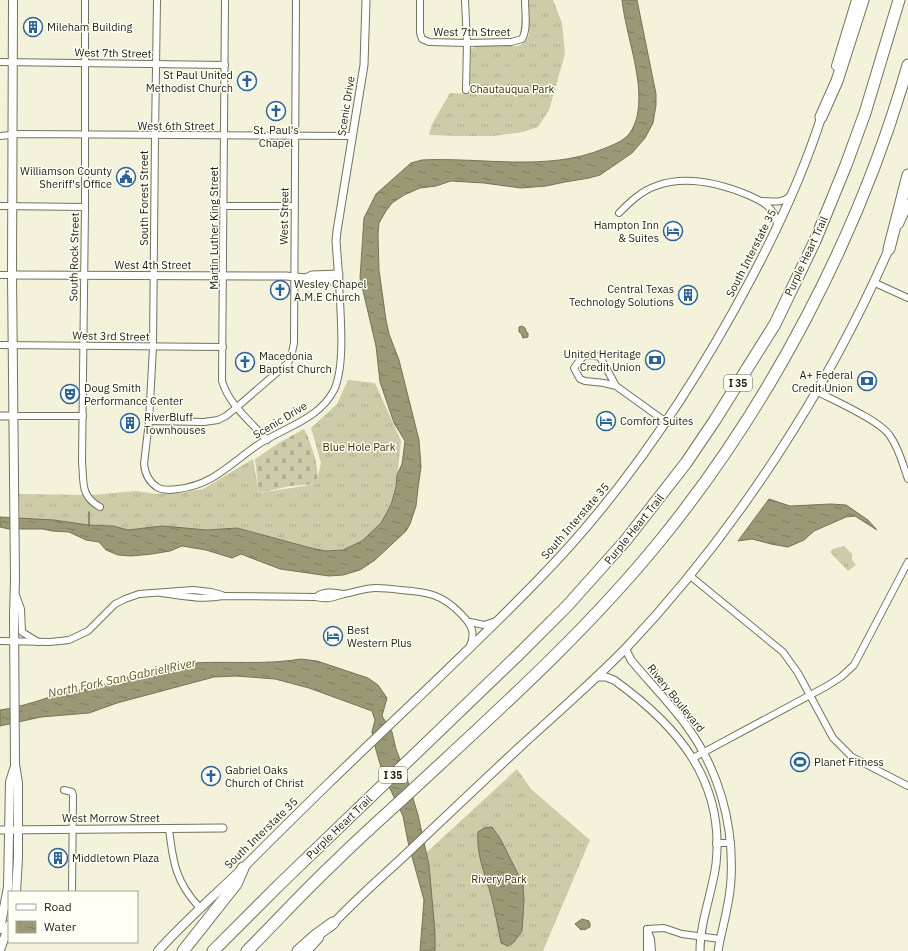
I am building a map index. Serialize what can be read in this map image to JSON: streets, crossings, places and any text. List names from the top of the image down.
{
  "streets": {
    "highway": ["Purple Heart Trail", "I 35"],
    "main road": ["South Interstate 35"],
    "street": [
      "West 7th Street",
      "Scenic Drive",
      "West 6th Street",
      "South Forest Street",
      "West Street",
      "Martin Luther King Street",
      "South Rock Street",
      "West 4th Street",
      "West 3rd Street",
      "Rivery Boulevard",
      "West Morrow Street"
    ]
  },
  "crossings": [
    ["West 7th Street", "South Forest Street"],
    ["West 7th Street", "Martin Luther King Street"],
    ["West 7th Street", "South Rock Street"],
    ["Scenic Drive", "West 6th Street"],
    ["Scenic Drive", "South Forest Street"],
    ["Scenic Drive", "West Street"],
    ["Scenic Drive", "Martin Luther King Street"],
    ["Scenic Drive", "West 4th Street"],
    ["West 6th Street", "South Forest Street"],
    ["West 6th Street", "West Street"],
    ["West 6th Street", "Martin Luther King Street"],
    ["West 6th Street", "South Rock Street"],
    ["South Forest Street", "West Street"],
    ["South Forest Street", "West 4th Street"],
    ["South Forest Street", "West 3rd Street"],
    ["West Street", "Martin Luther King Street"],
    ["West Street", "West 4th Street"],
    ["Martin Luther King Street", "West 4th Street"],
    ["Martin Luther King Street", "West 3rd Street"],
    ["South Rock Street", "West 4th Street"],
    ["South Rock Street", "West 3rd Street"]
  ],
  "water": ["North Fork San Gabriel River"],
  "parks": ["Chautauqua Park", "Blue Hole Park", "Rivery Park"],
  "places": {
    "building": [
      "Mileham Building",
      "Central Texas Technology Solutions",
      "RiverBluff Townhouses",
      "Middletown Plaza"
    ],
    "church": [
      "St Paul United Methodist Church",
      "St. Paul's Chapel",
      "Wesley Chapel A.M.E Church",
      "Macedonia Baptist Church",
      "Gabriel Oaks Church of Christ"
    ],
    "public building": ["Williamson County Sheriff's Office"],
    "hotel": ["Hampton Inn & Suites", "Comfort Suites", "Best Western Plus"],
    "bank": ["United Heritage Credit Union", "A+ Federal Credit Union"],
    "theatre": ["Doug Smith Performance Center"],
    "sports": ["Planet Fitness"]
  },
  "legend": ["Road", "Water"]
}
